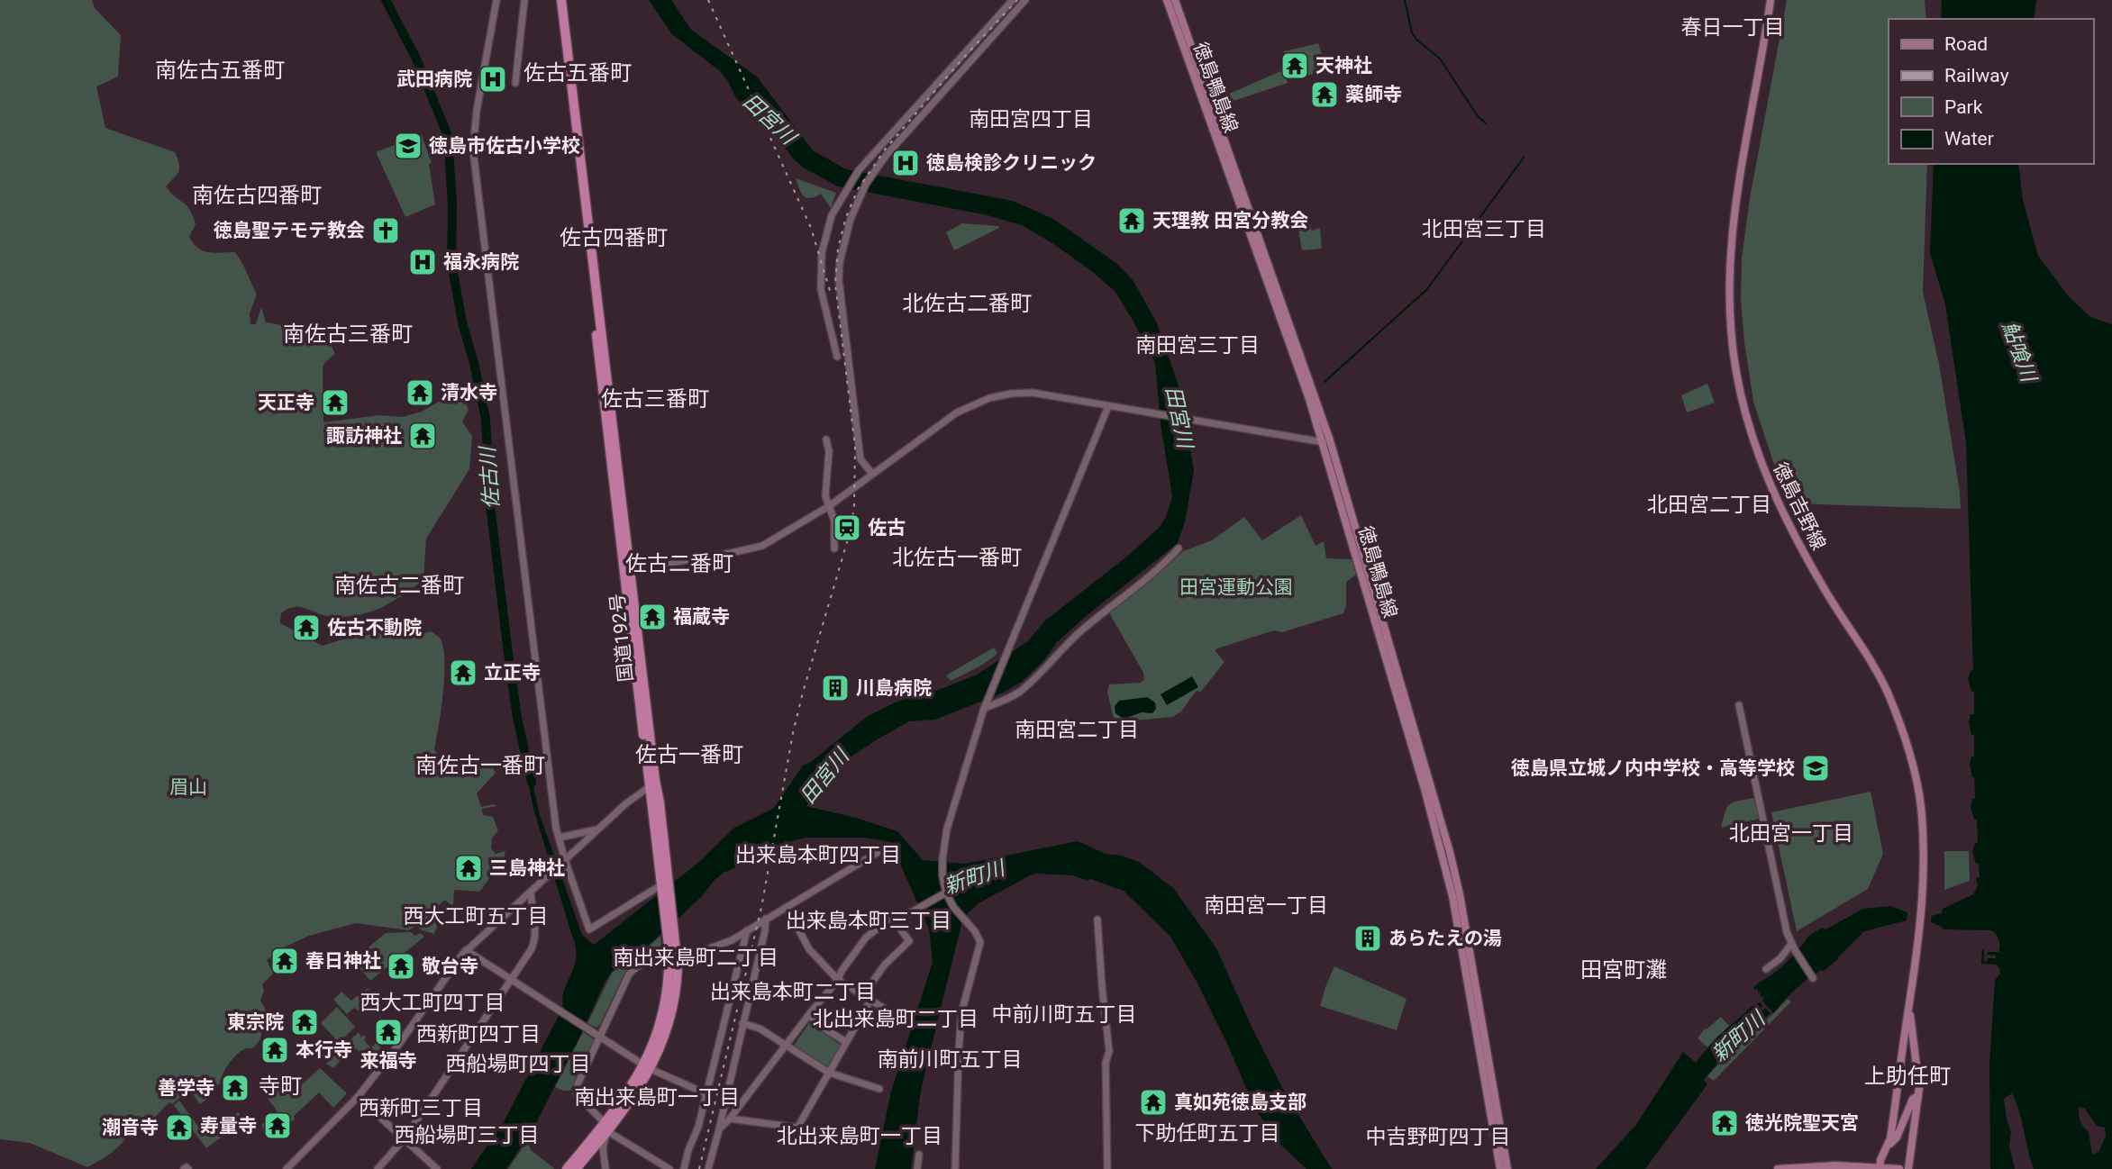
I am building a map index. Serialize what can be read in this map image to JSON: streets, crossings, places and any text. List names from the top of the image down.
{
  "streets": {
    "highway": ["国道192号"],
    "main road": ["徳島鴨島線", "徳島吉野線"]
  },
  "districts": [
    "春日一丁目",
    "南佐古五番町",
    "佐古五番町",
    "南田宮四丁目",
    "南佐古四番町",
    "北田宮三丁目",
    "佐古四番町",
    "北佐古二番町",
    "南佐古三番町",
    "南田宮三丁目",
    "佐古三番町",
    "北田宮二丁目",
    "北佐古一番町",
    "佐古二番町",
    "南佐古二番町",
    "南田宮二丁目",
    "佐古一番町",
    "南佐古一番町",
    "北田宮一丁目",
    "出来島本町四丁目",
    "南田宮一丁目",
    "西大工町五丁目",
    "出来島本町三丁目",
    "南出来島町二丁目",
    "田宮町灘",
    "出来島本町二丁目",
    "西大工町四丁目",
    "中前川町五丁目",
    "北出来島町二丁目",
    "西新町四丁目",
    "南前川町五丁目",
    "西船場町四丁目",
    "上助任町",
    "寺町",
    "南出来島町一丁目",
    "西新町三丁目",
    "下助任町五丁目",
    "西船場町三丁目",
    "北出来島町一丁目",
    "中吉野町四丁目"
  ],
  "water": [
    "田宮川",
    "鮎喰川",
    "佐古川",
    "新町川"
  ],
  "parks": ["田宮運動公園", "眉山"],
  "places": {
    "temple": [
      "天神社",
      "薬師寺",
      "天理教 田宮分教会",
      "清水寺",
      "天正寺",
      "諏訪神社",
      "福蔵寺",
      "佐古不動院",
      "立正寺",
      "三島神社",
      "春日神社",
      "敬台寺",
      "東宗院",
      "来福寺",
      "本行寺",
      "善学寺",
      "真如苑徳島支部",
      "徳光院聖天宮",
      "寿量寺",
      "潮音寺"
    ],
    "hospital": ["武田病院", "徳島検診クリニック", "福永病院"],
    "school or university": ["徳島市佐古小学校", "徳島県立城ノ内中学校・高等学校"],
    "church": ["徳島聖テモテ教会"],
    "station": ["佐古"],
    "building": ["川島病院", "あらたえの湯"]
  },
  "legend": [
    "Road",
    "Railway",
    "Park",
    "Water"
  ]
}
